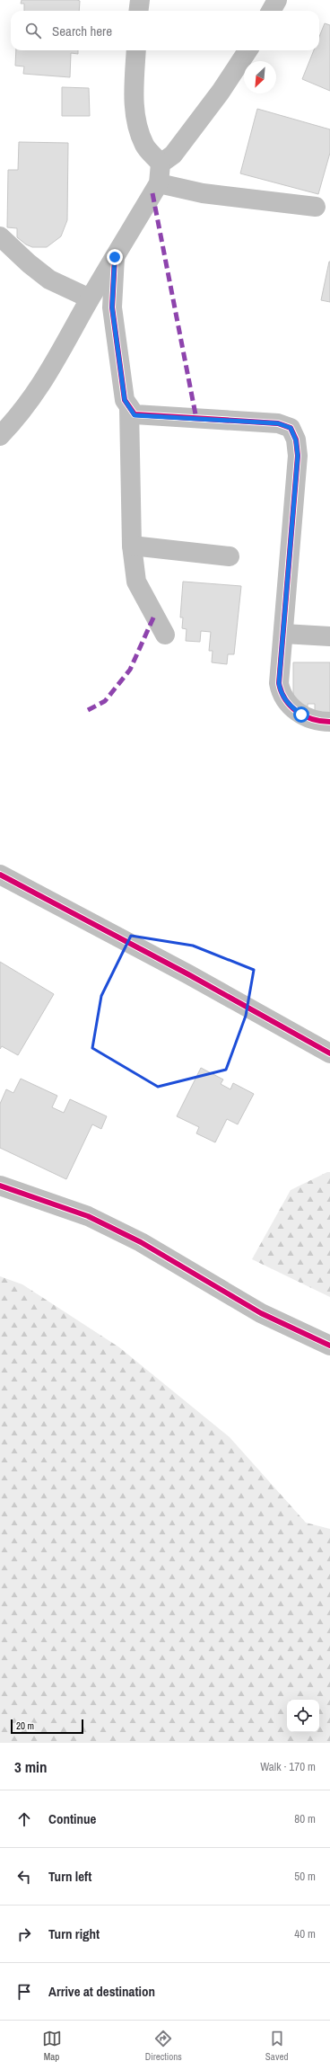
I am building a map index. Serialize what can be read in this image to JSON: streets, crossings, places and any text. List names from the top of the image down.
{
  "scale_bar": "20 m",
  "north": "bottom left",
  "page": {
    "search": "Search here",
    "scale": "20 m",
    "heading": ["3 min", "Walk · 170 m"],
    "list": [
      ["Continue", "80 m"],
      ["Turn left", "50 m"],
      ["Turn right", "40 m"],
      "Arrive at destination"
    ],
    "nav": ["Map", "Directions", "Saved"]
  }
}
